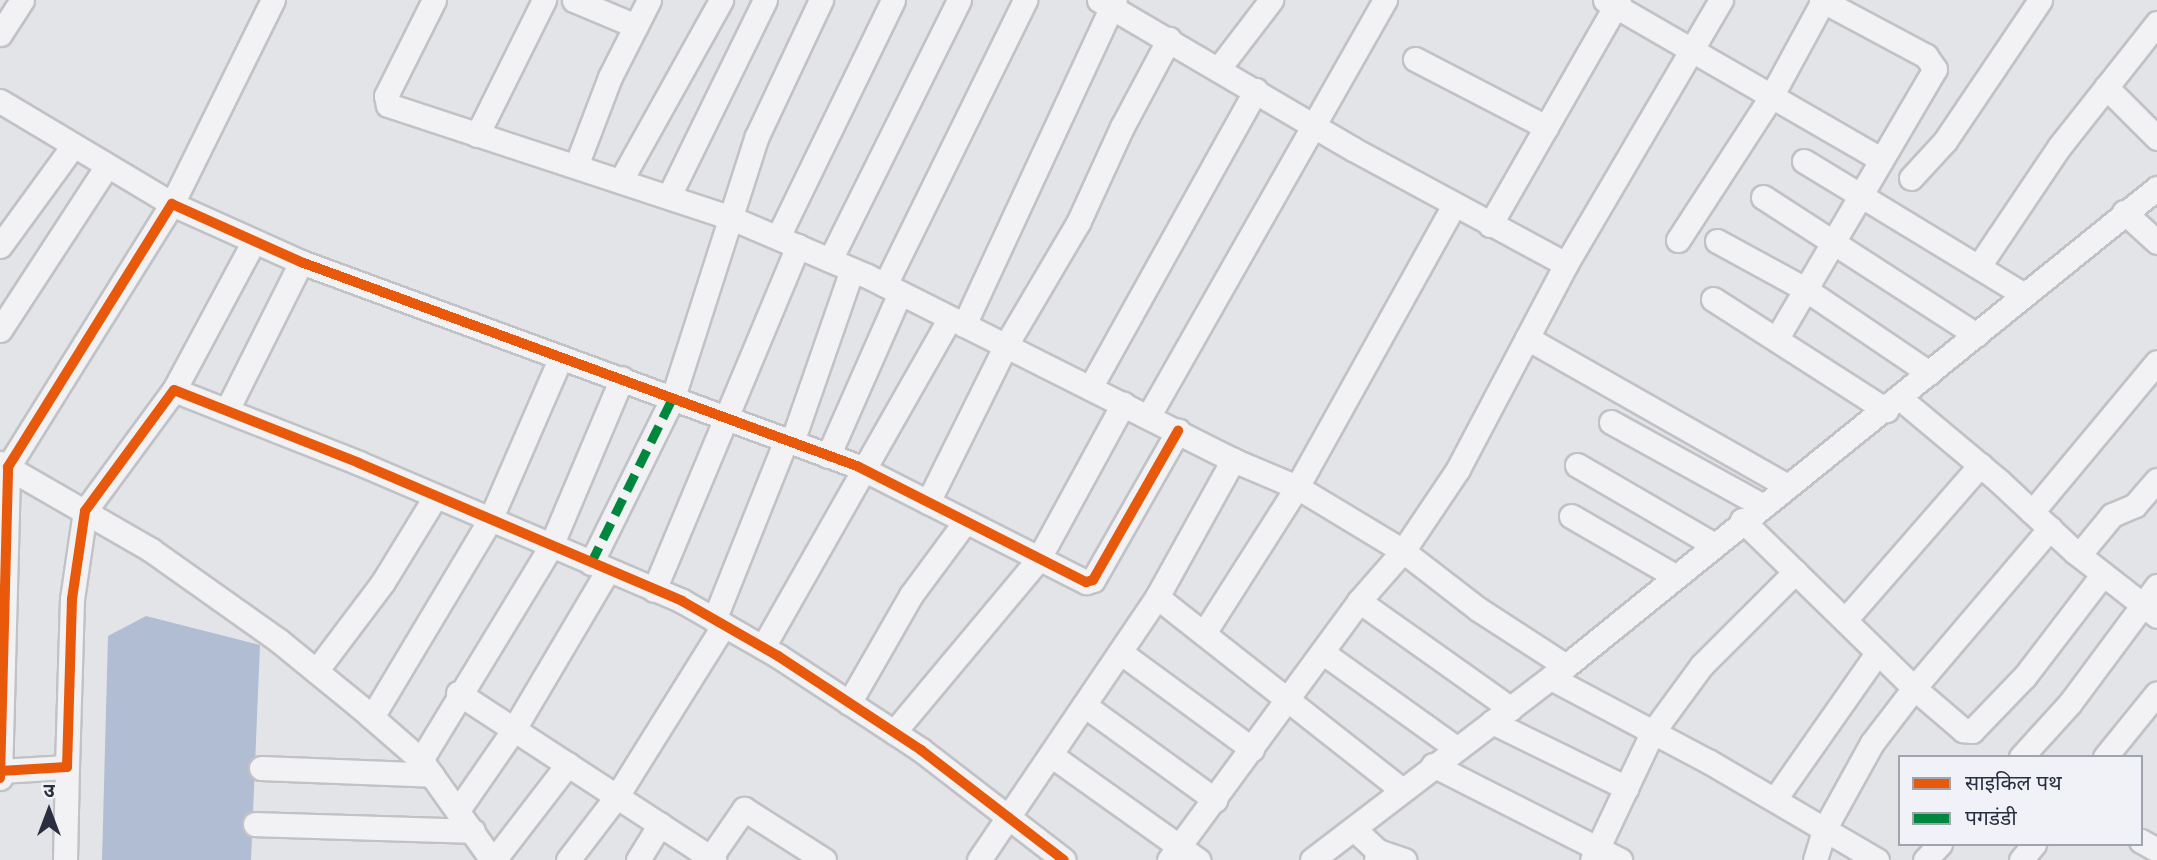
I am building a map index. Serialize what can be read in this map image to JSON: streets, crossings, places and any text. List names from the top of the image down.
{
  "legend": ["साइकिल पथ", "पगडंडी"],
  "north": "top"
}
